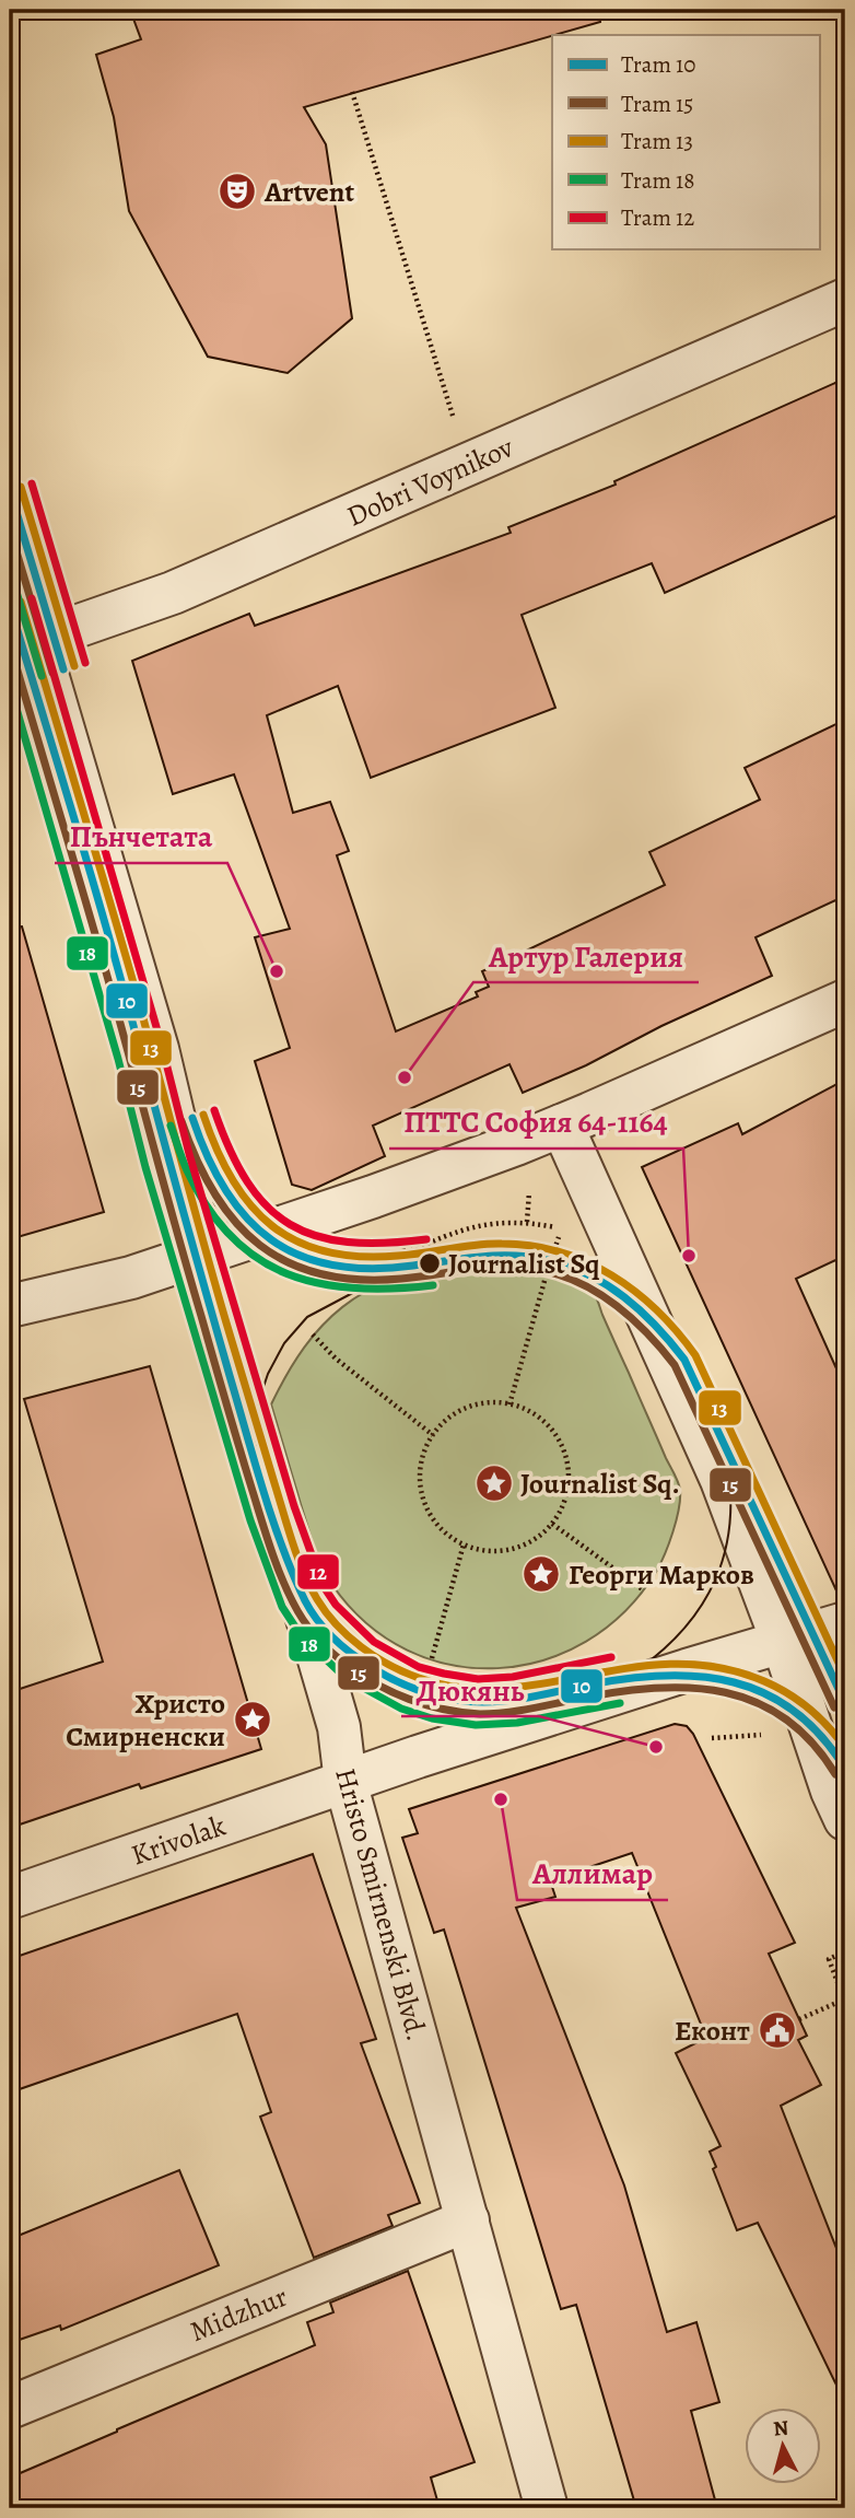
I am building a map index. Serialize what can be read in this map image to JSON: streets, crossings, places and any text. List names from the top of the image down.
{
  "streets": {
    "street": [
      "Dobri Voynikov",
      "Krivolak",
      "Hristo Smirnenski Blvd.",
      "Midzhur"
    ]
  },
  "crossings": [
    ["Dobri Voynikov", "Hristo Smirnenski Blvd."],
    ["Krivolak", "Hristo Smirnenski Blvd."],
    ["Hristo Smirnenski Blvd.", "Midzhur"]
  ],
  "places": {
    "theatre": ["Artvent"],
    "other": [
      "Пънчетата",
      "Артур Галерия",
      "ПТТС София 64-1164",
      "Journalist Sq",
      "Дюкянь",
      "Аллимар"
    ],
    "place": ["Journalist Sq.", "Георги Марков", "Христо Смирненски"],
    "public building": ["Еконт"]
  },
  "lines": [
    "tram line 12",
    "tram line 13",
    "tram line 10",
    "tram line 15",
    "tram line 18"
  ],
  "legend": [
    "Tram 10",
    "Tram 15",
    "Tram 13",
    "Tram 18",
    "Tram 12"
  ],
  "north": "top"
}
